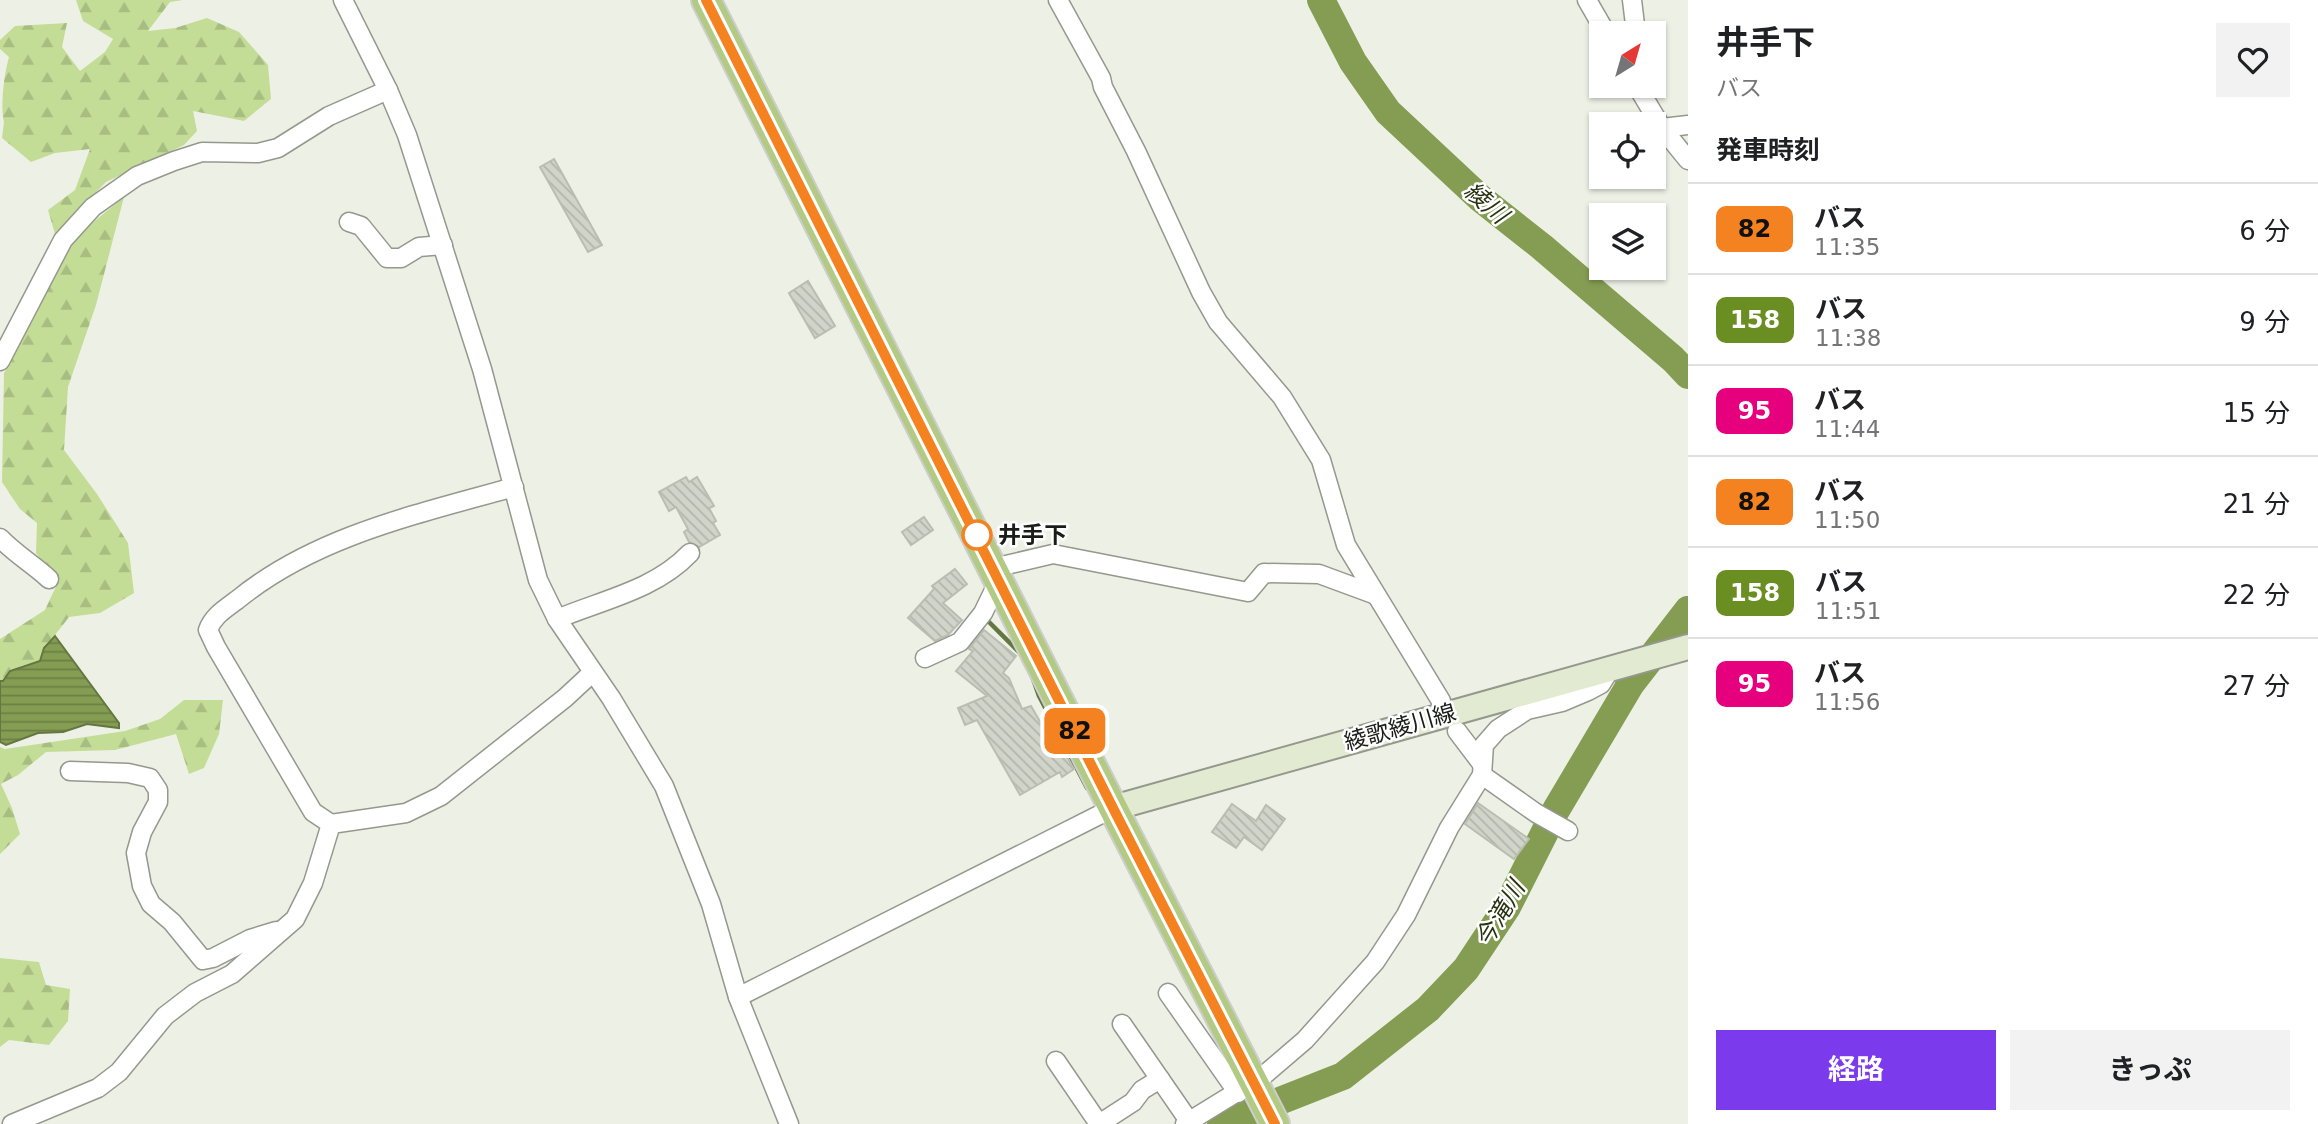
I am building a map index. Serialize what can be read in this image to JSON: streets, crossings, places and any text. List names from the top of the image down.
{
  "streets": {
    "main road": ["綾歌綾川線"]
  },
  "water": ["綾川", "今滝川"],
  "places": ["井手下"],
  "lines": ["bus line 82"],
  "north": "top right",
  "page": {
    "on_map": "82",
    "heading": [
      ["井手下", "バス"],
      "発車時刻"
    ],
    "list": [
      {
        "mark": "82",
        "name": "バス",
        "note": "11:35",
        "value": "6 分"
      },
      {
        "mark": "158",
        "name": "バス",
        "note": "11:38",
        "value": "9 分"
      },
      {
        "mark": "95",
        "name": "バス",
        "note": "11:44",
        "value": "15 分"
      },
      {
        "mark": "82",
        "name": "バス",
        "note": "11:50",
        "value": "21 分"
      },
      {
        "mark": "158",
        "name": "バス",
        "note": "11:51",
        "value": "22 分"
      },
      {
        "mark": "95",
        "name": "バス",
        "note": "11:56",
        "value": "27 分"
      }
    ],
    "buttons": ["経路", "きっぷ"]
  }
}
